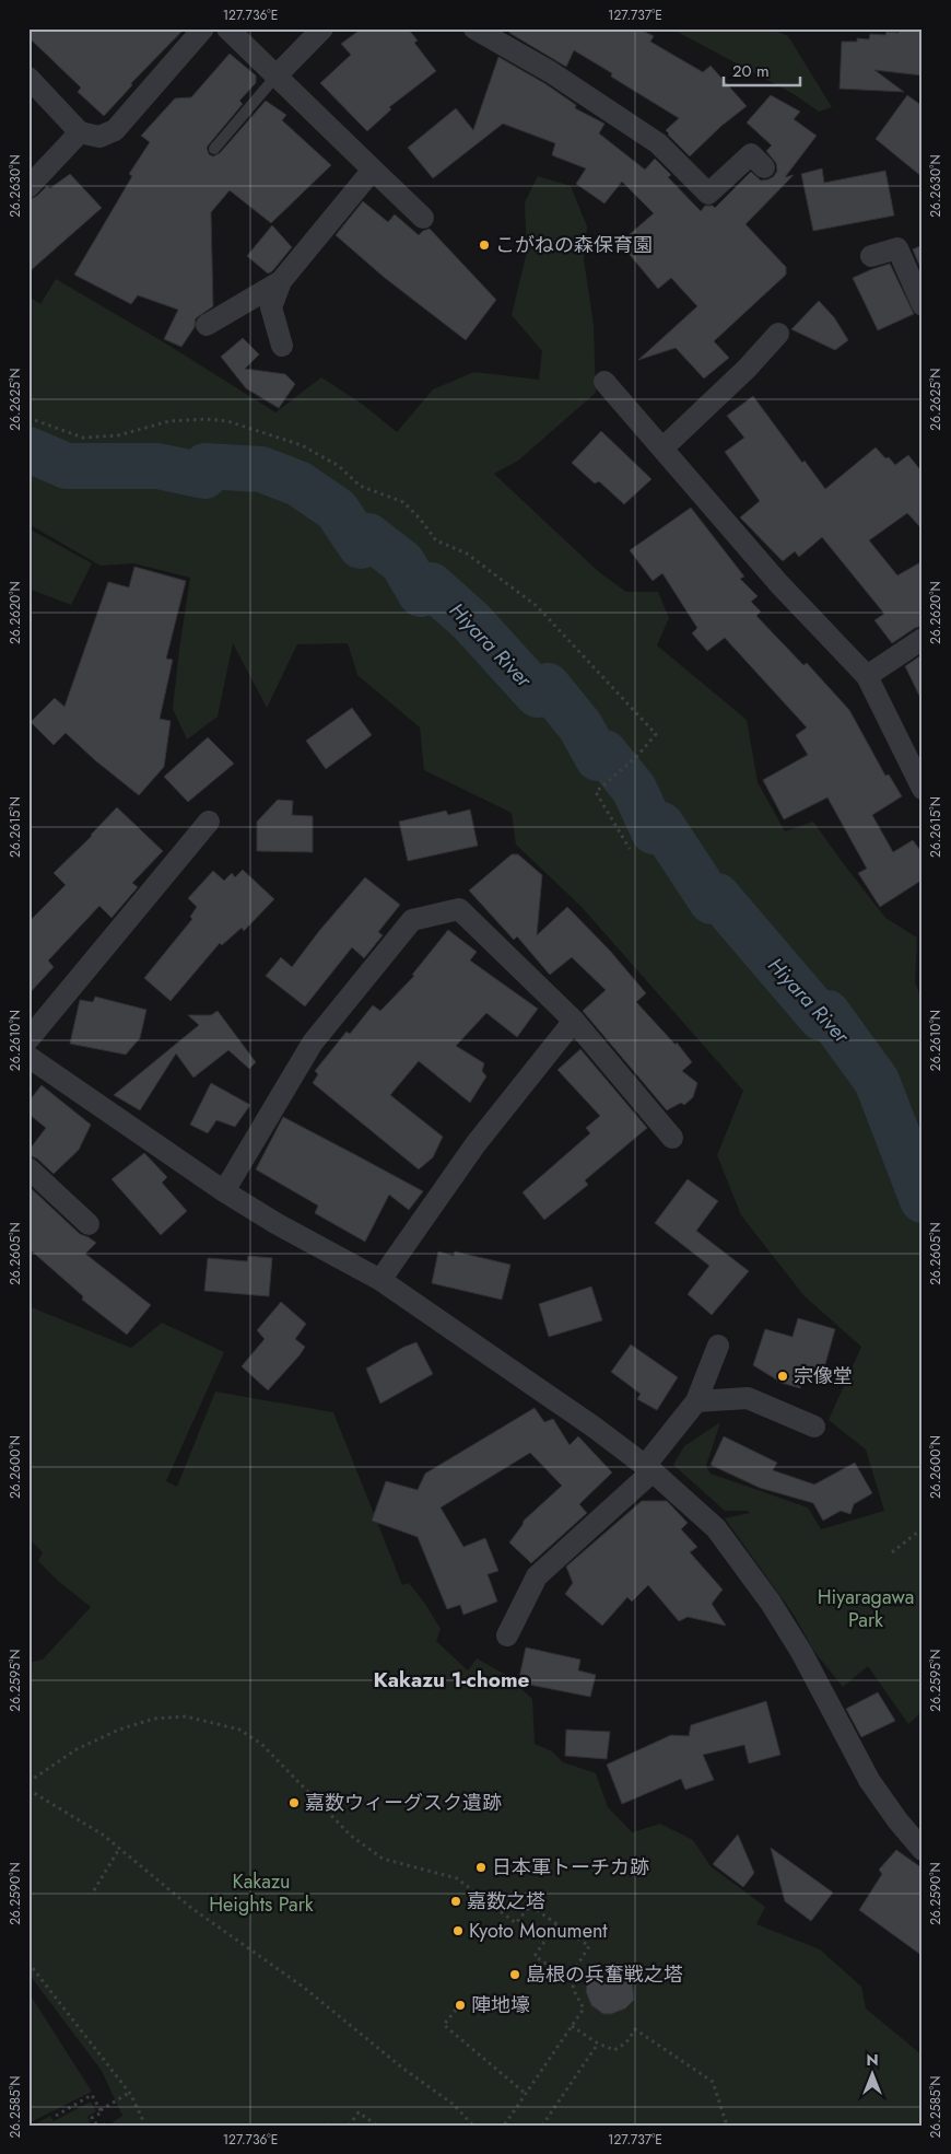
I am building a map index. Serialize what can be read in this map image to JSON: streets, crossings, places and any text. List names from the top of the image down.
{
  "districts": ["Kakazu 1-chome"],
  "water": ["Hiyara River"],
  "parks": ["Hiyaragawa Park", "Kakazu Heights Park"],
  "places": [
    "こがねの森保育園",
    "宗像堂",
    "嘉数ウィーグスク遺跡",
    "日本軍トーチカ跡",
    "嘉数之塔",
    "Kyoto Monument",
    "島根の兵奮戦之塔",
    "陣地壕"
  ],
  "scale_bar": "20 m",
  "north": "top",
  "coordinates": [
    "127.736°E",
    "127.737°E",
    "26.2630°N",
    "26.2625°N",
    "26.2620°N",
    "26.2615°N",
    "26.2610°N",
    "26.2605°N",
    "26.2600°N",
    "26.2595°N",
    "26.2590°N",
    "26.2585°N"
  ]
}
